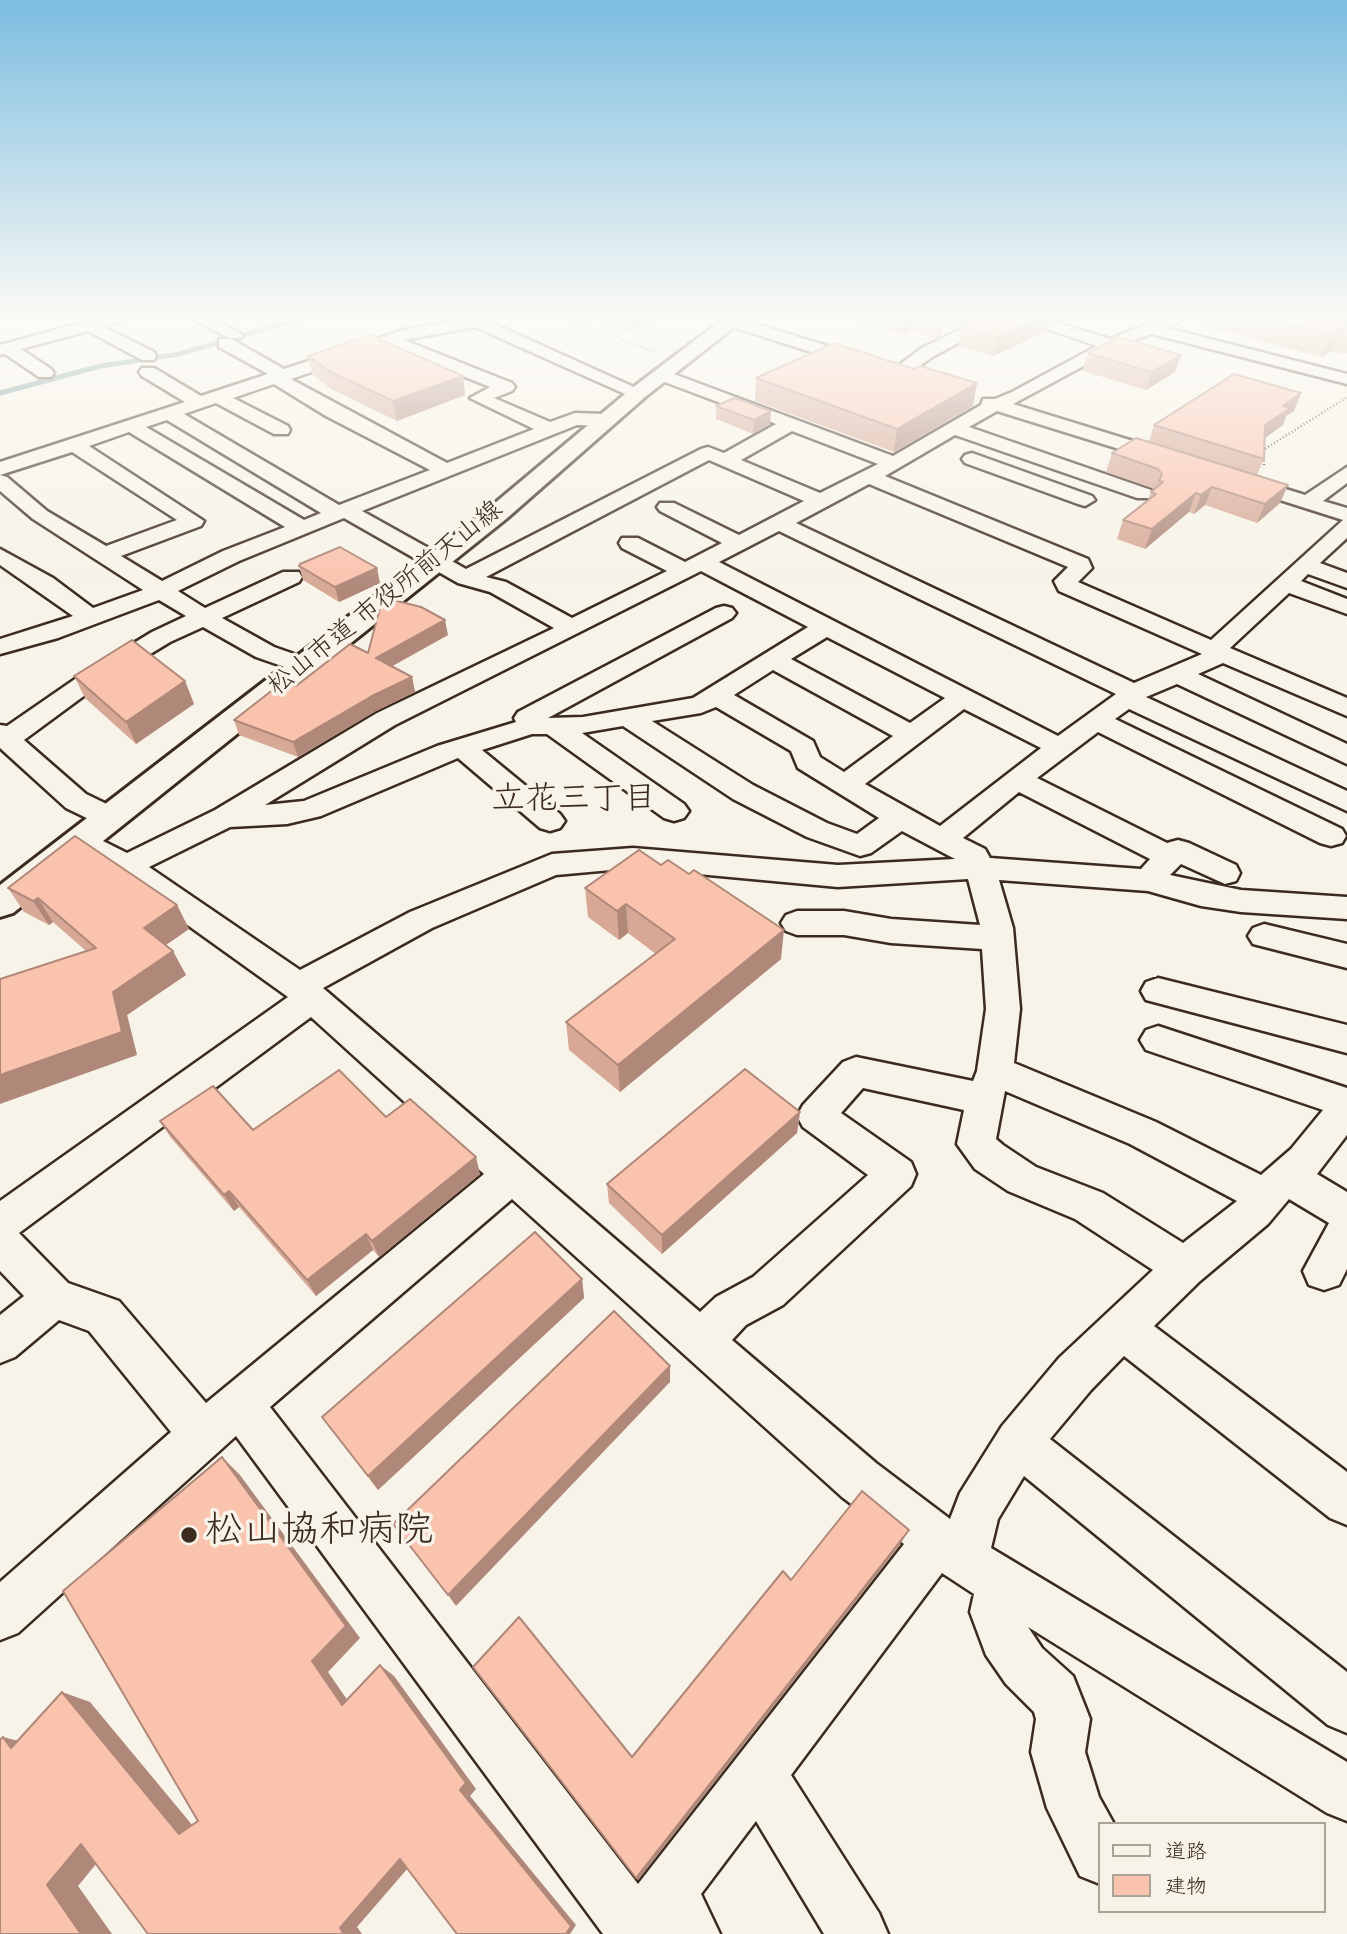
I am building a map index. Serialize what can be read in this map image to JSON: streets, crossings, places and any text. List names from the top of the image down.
{
  "streets": {
    "street": ["松山市道 市役所前天山線"]
  },
  "districts": ["立花三丁目"],
  "places": ["松山協和病院"],
  "legend": ["道路", "建物"]
}
